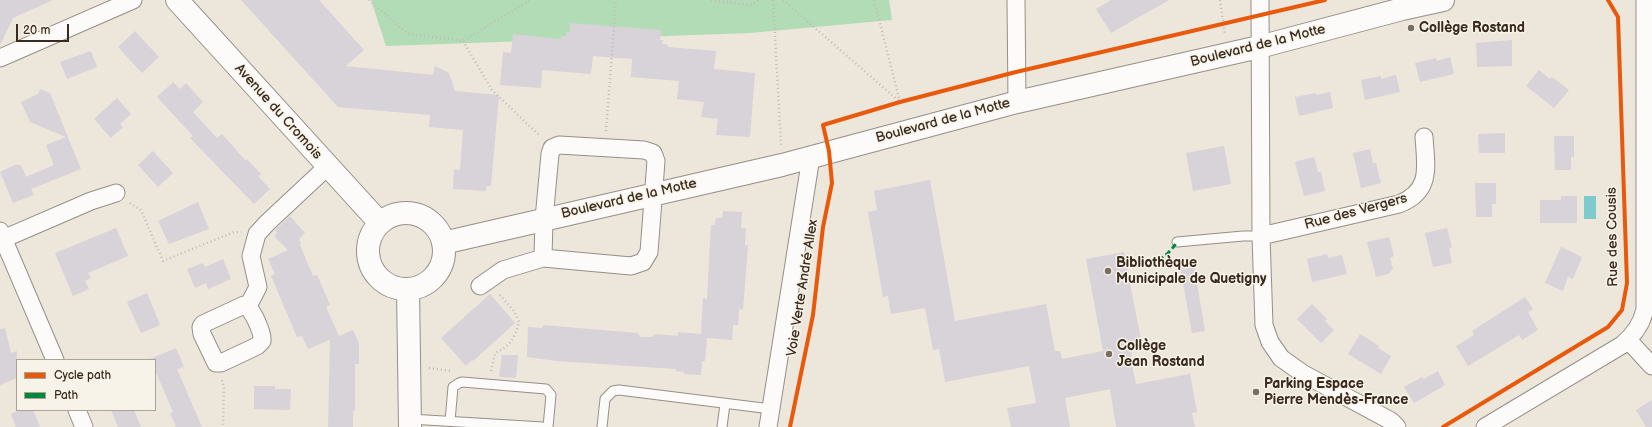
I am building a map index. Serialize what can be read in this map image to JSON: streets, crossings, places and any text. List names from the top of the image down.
{
  "streets": {
    "street": ["Boulevard de la Motte", "Avenue du Cromois", "Rue des Vergers"],
    "cycle path": ["Rue des Cousis", "Voie Verte André Allex"]
  },
  "crossings": [
    ["Boulevard de la Motte", "Avenue du Cromois"]
  ],
  "places": [
    "Collège Rostand",
    "Bibliothèque Municipale de Quetigny",
    "Collège Jean Rostand",
    "Parking Espace Pierre Mendès-France"
  ],
  "legend": ["Cycle path", "Path"],
  "scale_bar": "20 m"
}
